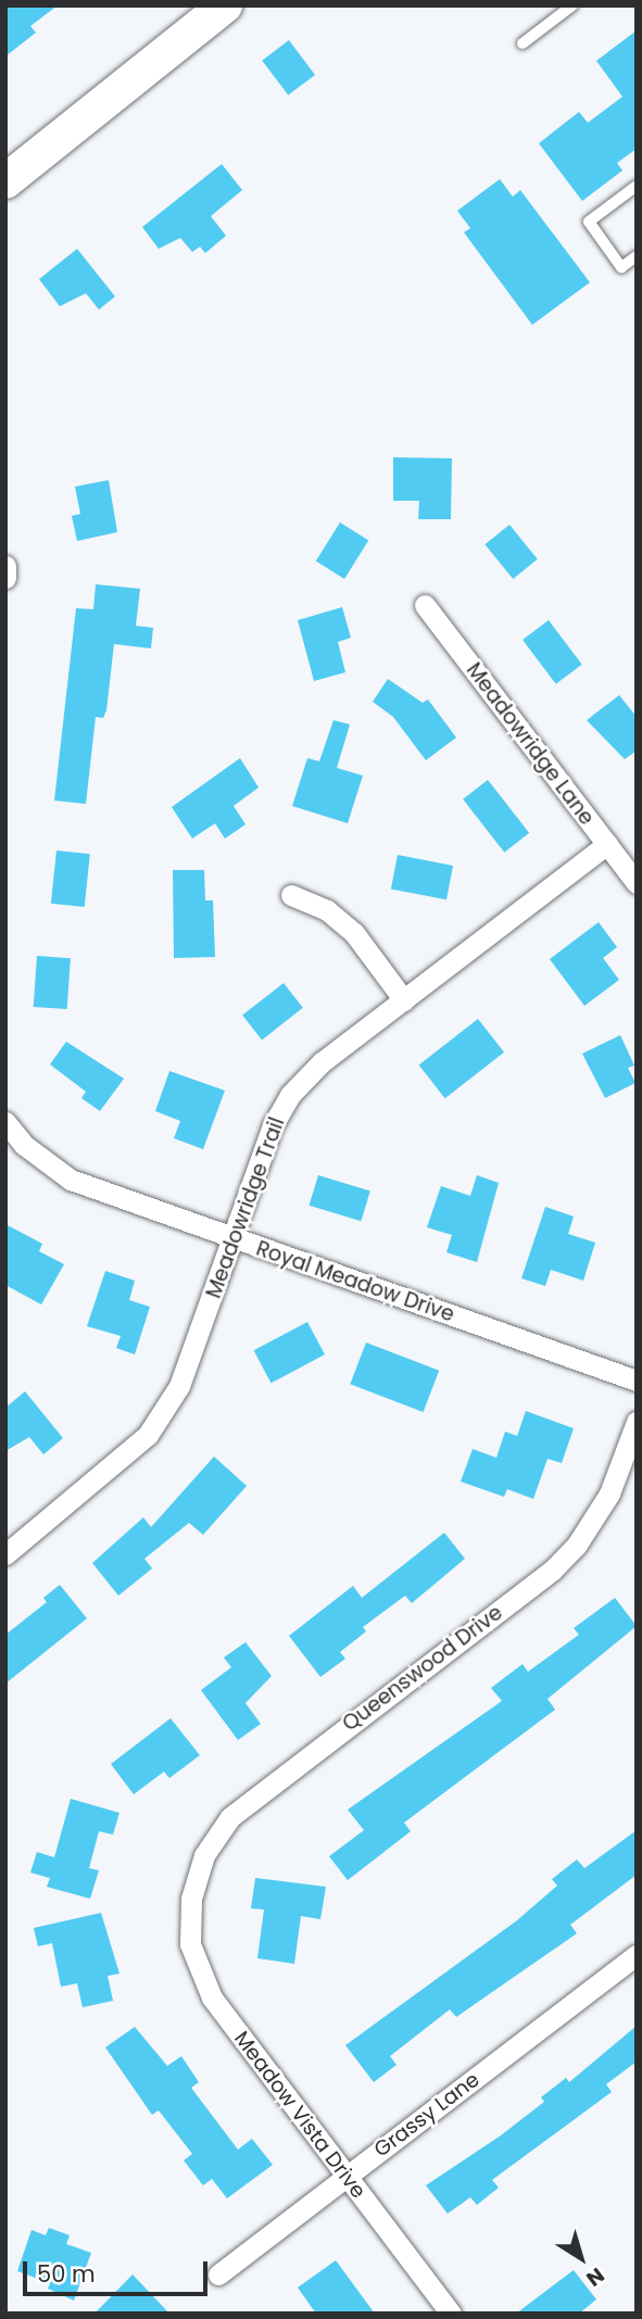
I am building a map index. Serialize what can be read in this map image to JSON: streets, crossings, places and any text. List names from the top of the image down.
{
  "streets": {
    "street": [
      "Meadowridge Lane",
      "Meadowridge Trail",
      "Royal Meadow Drive",
      "Queenswood Drive",
      "Meadow Vista Drive",
      "Grassy Lane"
    ]
  },
  "crossings": [
    ["Meadowridge Lane", "Meadowridge Trail"],
    ["Meadowridge Trail", "Royal Meadow Drive"],
    ["Queenswood Drive", "Meadow Vista Drive"],
    ["Meadow Vista Drive", "Grassy Lane"]
  ],
  "scale_bar": "50 m",
  "north": "bottom right"
}
